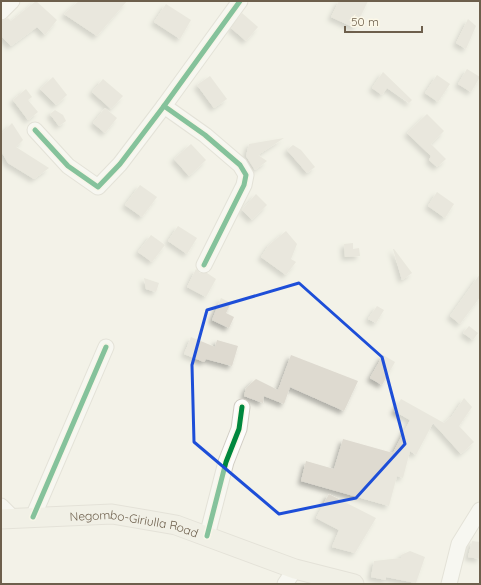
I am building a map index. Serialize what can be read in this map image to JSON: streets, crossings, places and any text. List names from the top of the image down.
{
  "streets": {
    "main road": ["Negombo-Giriulla Road"]
  },
  "scale_bar": "50 m"
}
